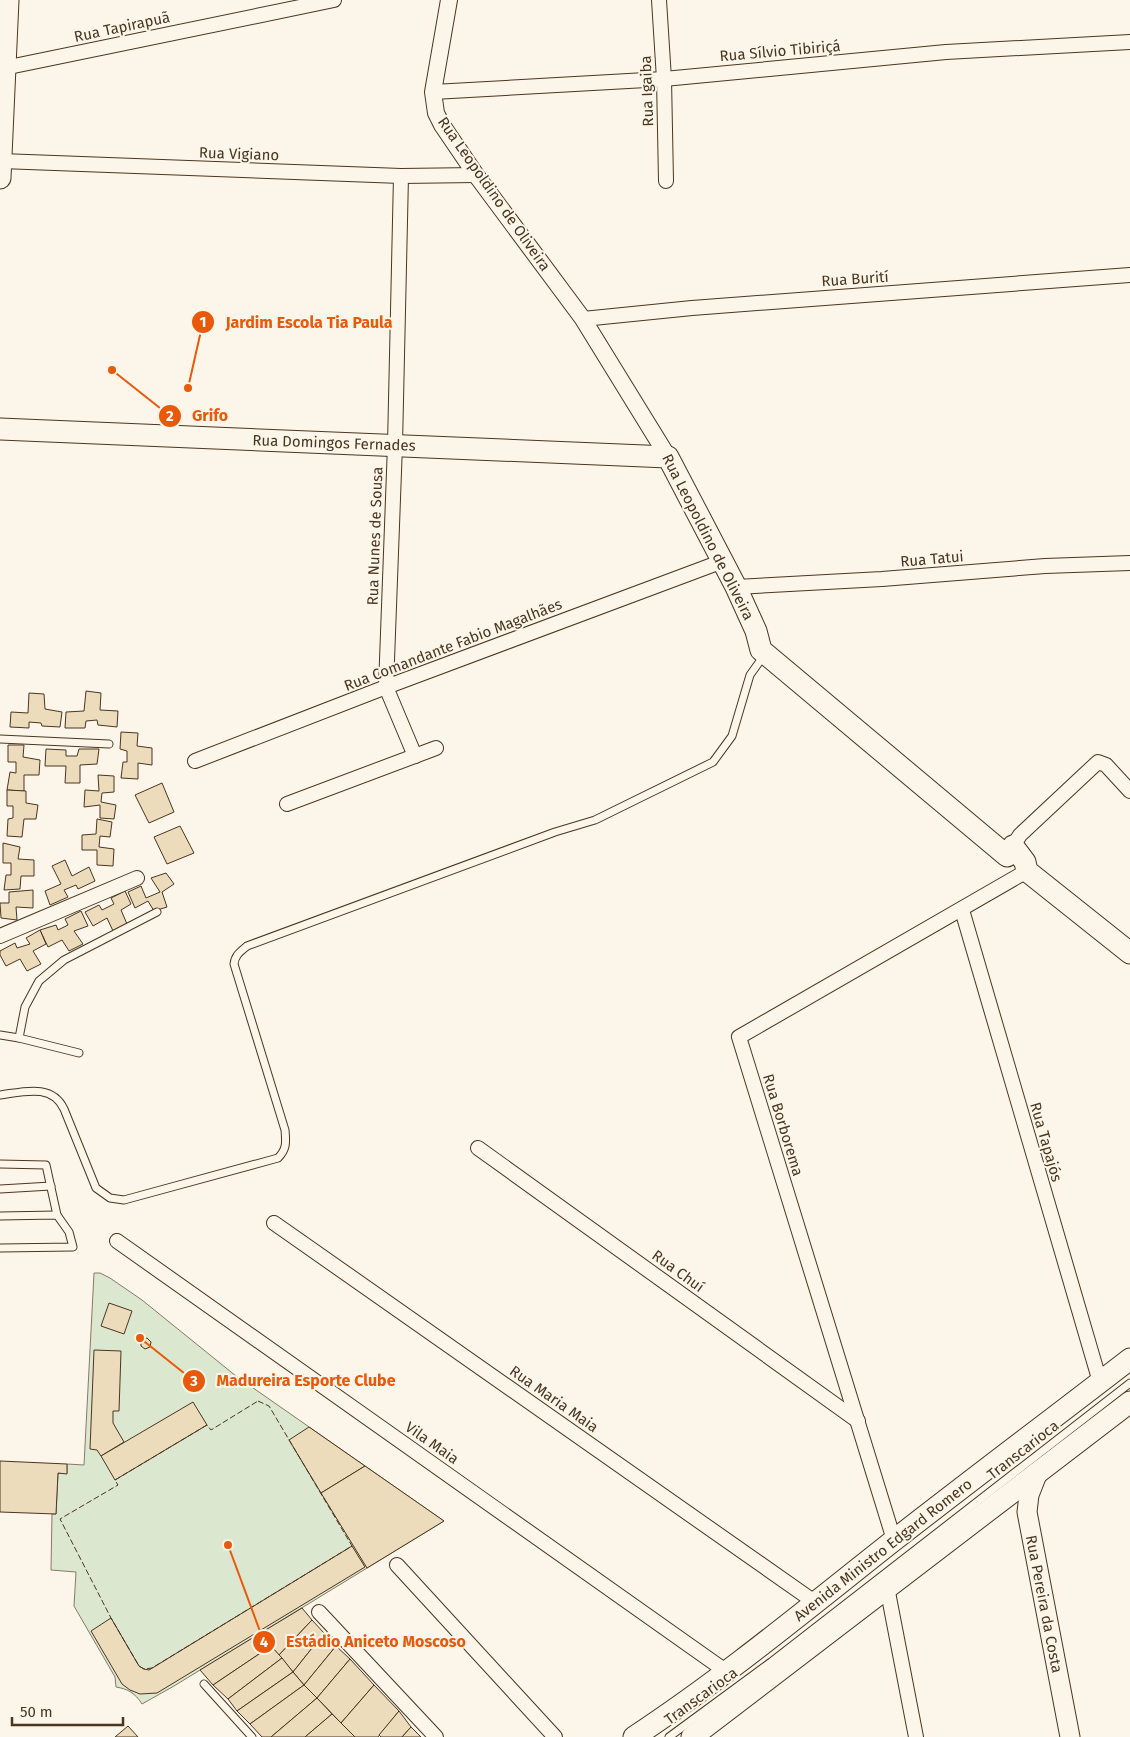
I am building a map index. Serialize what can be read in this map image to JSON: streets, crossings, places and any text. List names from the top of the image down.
{
  "streets": {
    "main road": [
      "Rua Leopoldino de Oliveira",
      "Rua Domingos Fernades",
      "Avenida Ministro Edgard Romero",
      "Rua Pereira da Costa"
    ],
    "street": [
      "Rua Tapirapuã",
      "Rua Sílvio Tibiriçá",
      "Rua Igaiba",
      "Rua Vigiano",
      "Rua Burití",
      "Rua Nunes de Sousa",
      "Rua Tatui",
      "Rua Comandante Fabio Magalhães",
      "Rua Borborema",
      "Rua Tapajós",
      "Rua Chuí",
      "Rua Maria Maia",
      "Vila Maia"
    ],
    "lane": ["Transcarioca"]
  },
  "crossings": [
    ["Rua Sílvio Tibiriçá", "Rua Igaiba"],
    ["Rua Sílvio Tibiriçá", "Rua Leopoldino de Oliveira"],
    ["Rua Vigiano", "Rua Leopoldino de Oliveira"],
    ["Rua Vigiano", "Rua Nunes de Sousa"],
    ["Rua Leopoldino de Oliveira", "Rua Burití"],
    ["Rua Leopoldino de Oliveira", "Rua Domingos Fernades"],
    ["Rua Leopoldino de Oliveira", "Rua Tatui"],
    ["Rua Leopoldino de Oliveira", "Rua Comandante Fabio Magalhães"],
    ["Rua Domingos Fernades", "Rua Nunes de Sousa"],
    ["Rua Nunes de Sousa", "Rua Comandante Fabio Magalhães"],
    ["Rua Borborema", "Rua Tapajós"],
    ["Rua Borborema", "Rua Chuí"],
    ["Rua Borborema", "Avenida Ministro Edgard Romero"],
    ["Rua Tapajós", "Avenida Ministro Edgard Romero"],
    ["Rua Maria Maia", "Avenida Ministro Edgard Romero"],
    ["Vila Maia", "Avenida Ministro Edgard Romero"],
    ["Avenida Ministro Edgard Romero", "Rua Pereira da Costa"]
  ],
  "places": [
    "Grifo",
    "Jardim Escola Tia Paula",
    "Madureira Esporte Clube",
    "Estádio Aniceto Moscoso"
  ],
  "scale_bar": "50 m"
}
